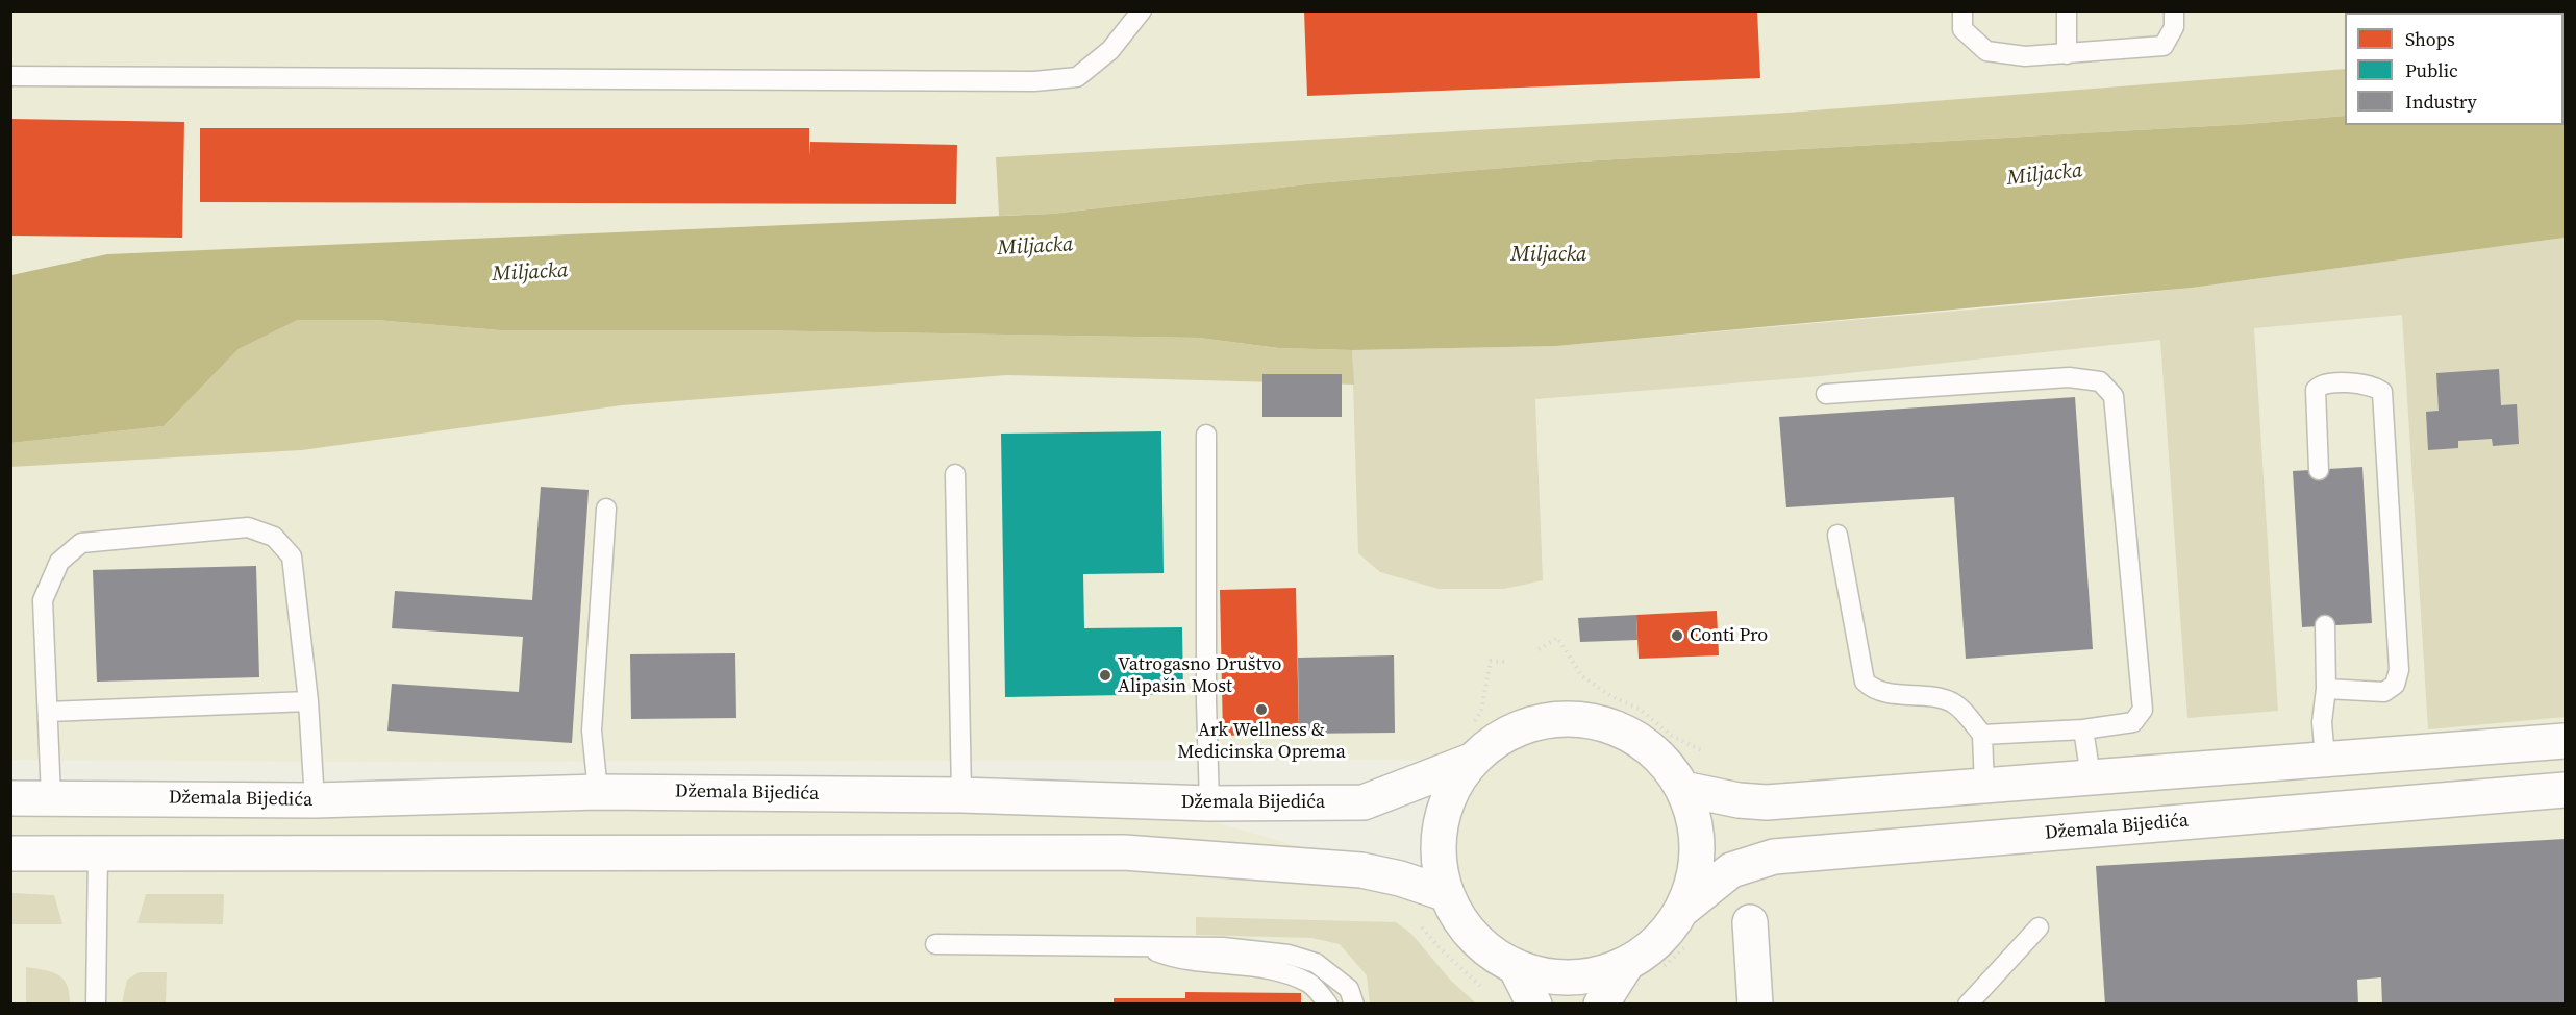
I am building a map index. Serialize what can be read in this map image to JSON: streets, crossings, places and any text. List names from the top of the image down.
{
  "streets": {
    "street": ["Džemala Bijedića"]
  },
  "water": ["Miljacka"],
  "places": ["Conti Pro", "Vatrogasno Društvo Alipašin Most", "Ark Wellness & Medicinska Oprema"],
  "legend": ["Shops", "Public", "Industry"]
}
